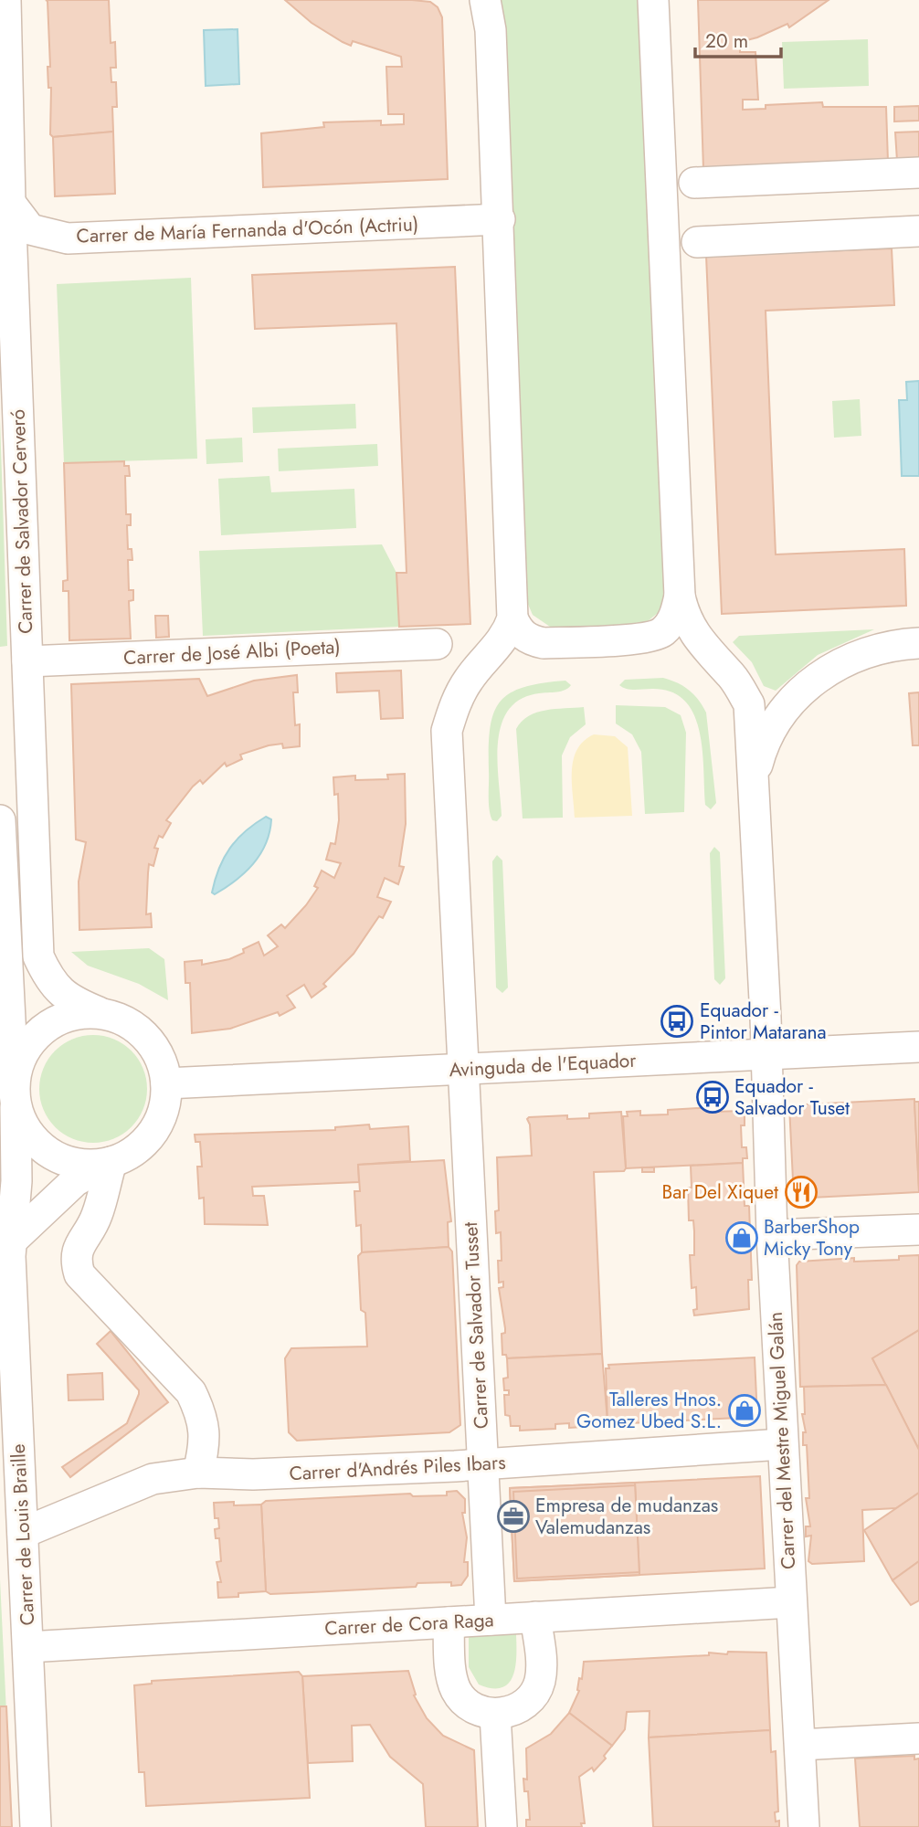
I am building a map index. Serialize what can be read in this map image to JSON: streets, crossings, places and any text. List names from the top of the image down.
{
  "streets": {
    "street": [
      "Carrer de María Fernanda d'Ocón (Actriu)",
      "Carrer de Salvador Cerveró",
      "Carrer de José Albi (Poeta)",
      "Avinguda de l'Equador",
      "Carrer de Salvador Tusset",
      "Carrer del Mestre Miguel Galán",
      "Carrer d'Andrés Piles Ibars",
      "Carrer de Louis Braille",
      "Carrer de Cora Raga"
    ]
  },
  "crossings": [
    ["Carrer de María Fernanda d'Ocón (Actriu)", "Carrer de Salvador Cerveró"],
    ["Carrer de Salvador Cerveró", "Carrer de José Albi (Poeta)"],
    ["Carrer de Salvador Cerveró", "Avinguda de l'Equador"],
    ["Carrer de Salvador Cerveró", "Carrer de Louis Braille"],
    ["Avinguda de l'Equador", "Carrer de Salvador Tusset"],
    ["Avinguda de l'Equador", "Carrer del Mestre Miguel Galán"],
    ["Avinguda de l'Equador", "Carrer de Louis Braille"],
    ["Carrer de Salvador Tusset", "Carrer d'Andrés Piles Ibars"],
    ["Carrer de Salvador Tusset", "Carrer de Cora Raga"],
    ["Carrer del Mestre Miguel Galán", "Carrer d'Andrés Piles Ibars"],
    ["Carrer del Mestre Miguel Galán", "Carrer de Cora Raga"],
    ["Carrer d'Andrés Piles Ibars", "Carrer de Louis Braille"],
    ["Carrer de Louis Braille", "Carrer de Cora Raga"]
  ],
  "places": {
    "bus stop": ["Equador - Pintor Matarana", "Equador - Salvador Tuset"],
    "restaurant": ["Bar Del Xiquet"],
    "shop": ["BarberShop Micky Tony", "Talleres Hnos. Gomez Ubed S.L."],
    "office": ["Empresa de mudanzas Valemudanzas"]
  },
  "scale_bar": "20 m"
}
